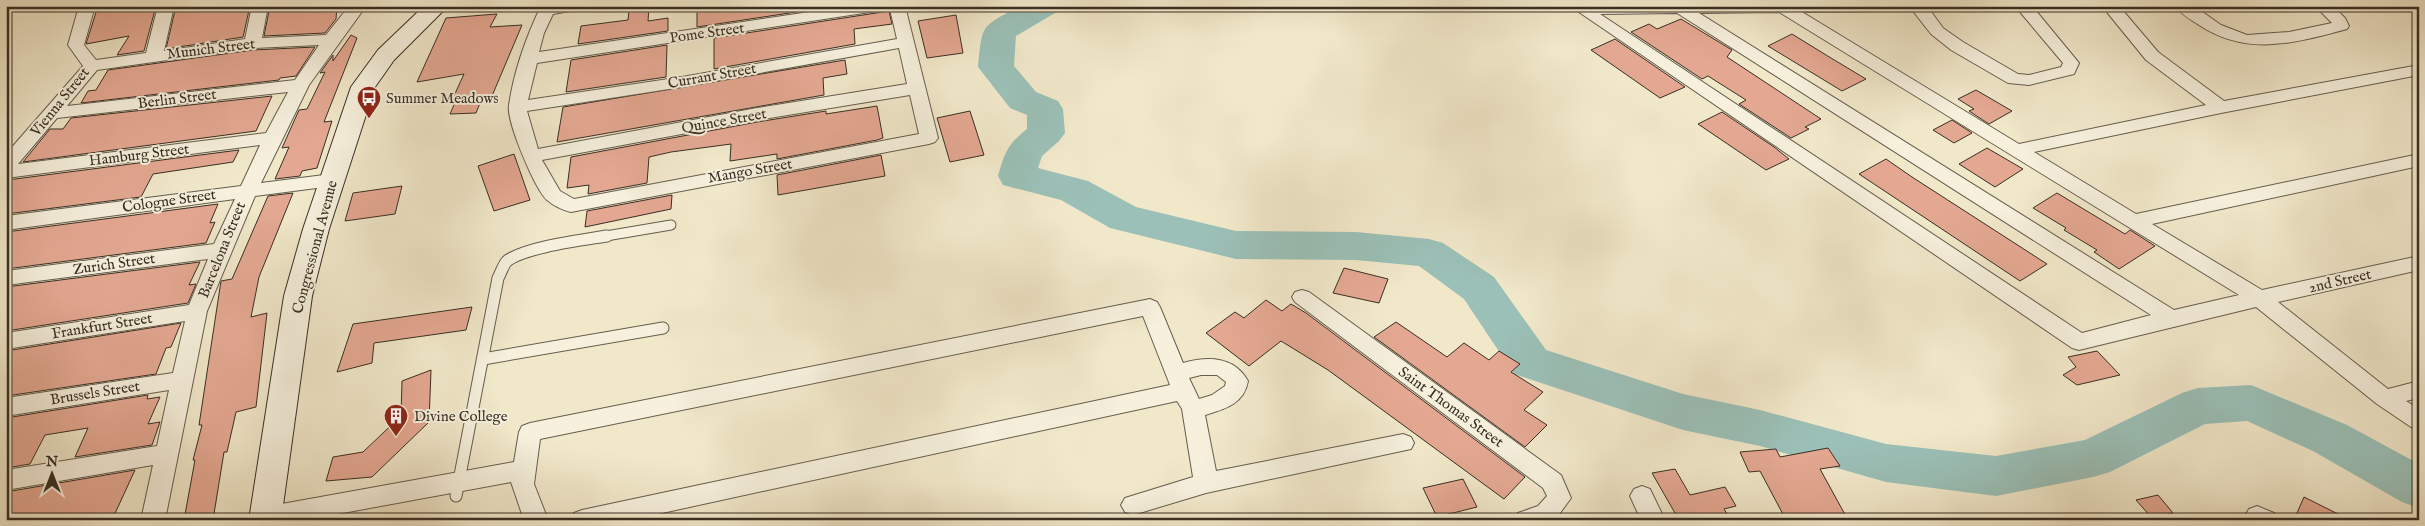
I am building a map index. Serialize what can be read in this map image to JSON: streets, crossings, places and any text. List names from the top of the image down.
{
  "streets": {
    "main road": ["Congressional Avenue"],
    "street": [
      "Pome Street",
      "Munich Street",
      "Currant Street",
      "Berlin Street",
      "Vienna Street",
      "Quince Street",
      "Hamburg Street",
      "Mango Street",
      "Cologne Street",
      "Barcelona Street",
      "Zurich Street",
      "2nd Street",
      "Frankfurt Street",
      "Brussels Street",
      "Saint Thomas Street"
    ]
  },
  "crossings": [
    ["Munich Street", "Vienna Street"],
    ["Munich Street", "Barcelona Street"],
    ["Berlin Street", "Vienna Street"],
    ["Berlin Street", "Barcelona Street"],
    ["Quince Street", "Mango Street"],
    ["Hamburg Street", "Barcelona Street"],
    ["Cologne Street", "Congressional Avenue"],
    ["Cologne Street", "Barcelona Street"],
    ["Barcelona Street", "Zurich Street"],
    ["Barcelona Street", "Frankfurt Street"],
    ["Barcelona Street", "Brussels Street"]
  ],
  "places": {
    "bus stop": ["Summer Meadows"],
    "building": ["Divine College"]
  },
  "north": "top"
}
